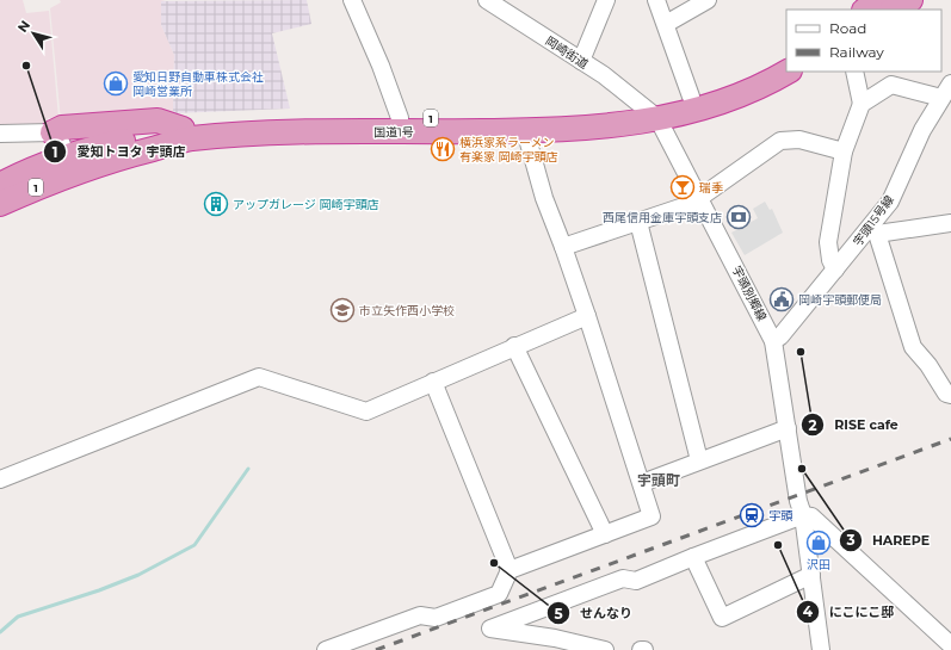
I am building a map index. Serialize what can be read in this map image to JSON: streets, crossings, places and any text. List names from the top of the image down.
{
  "streets": {
    "highway": ["1", "国道1号"],
    "street": ["岡崎街道", "宇頭15号線", "宇頭別郷線"]
  },
  "crossings": [
    ["岡崎街道", "国道1号"],
    ["岡崎街道", "宇頭別郷線"],
    ["国道1号", "宇頭別郷線"],
    ["宇頭15号線", "宇頭別郷線"]
  ],
  "districts": ["宇頭町"],
  "places": {
    "other": [
      "愛知トヨタ 宇頭店",
      "RISE cafe",
      "HAREPE",
      "にこにこ邸",
      "せんなり"
    ],
    "shop": ["愛知日野自動車株式会社 岡崎営業所", "沢田"],
    "restaurant": ["横浜家系ラーメン 有楽家 岡崎宇頭店"],
    "bar": ["瑞季"],
    "building": ["アップガレージ 岡崎宇頭店"],
    "bank": ["西尾信用金庫宇頭支店"],
    "public building": ["岡崎宇頭郵便局"],
    "school or university": ["市立矢作西小学校"],
    "station": ["宇頭"]
  },
  "legend": ["Road", "Railway"],
  "north": "top left"
}
